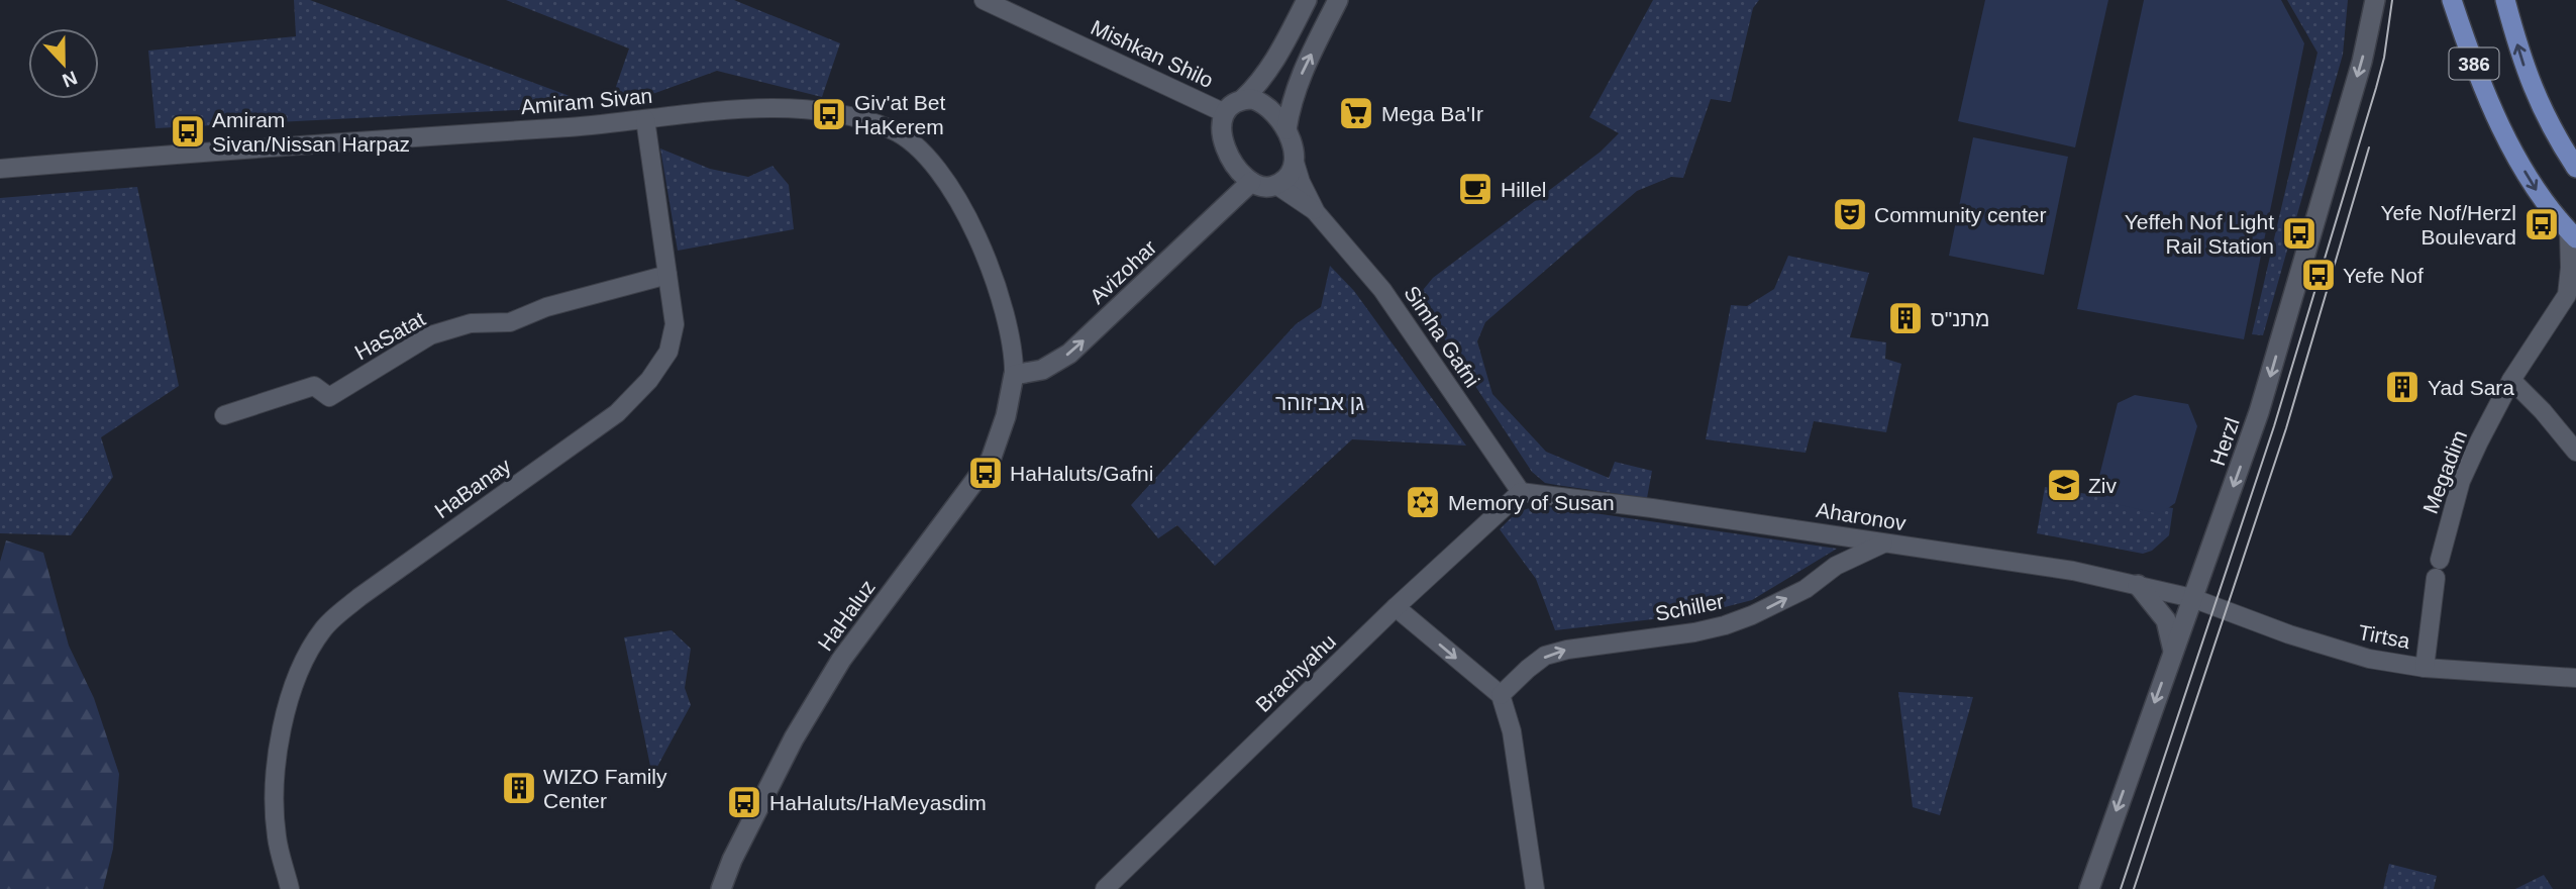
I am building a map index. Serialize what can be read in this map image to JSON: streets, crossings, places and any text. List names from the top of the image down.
{
  "streets": {
    "main road": ["386"],
    "street": [
      "Mishkan Shilo",
      "Amiram Sivan",
      "Avizohar",
      "HaSatat",
      "Simha Gafni",
      "Herzl",
      "Megadim",
      "HaBanay",
      "Aharonov",
      "Schiller",
      "HaHaluz",
      "Tirtsa",
      "Brachyahu"
    ]
  },
  "crossings": [
    ["Mishkan Shilo", "Avizohar"],
    ["Mishkan Shilo", "Simha Gafni"],
    ["386", "Megadim"],
    ["Amiram Sivan", "Avizohar"],
    ["Amiram Sivan", "HaBanay"],
    ["Amiram Sivan", "HaHaluz"],
    ["Avizohar", "Simha Gafni"],
    ["Avizohar", "HaHaluz"],
    ["HaSatat", "HaBanay"],
    ["Simha Gafni", "Aharonov"],
    ["Simha Gafni", "Brachyahu"],
    ["Herzl", "Aharonov"],
    ["Herzl", "Tirtsa"],
    ["Megadim", "Tirtsa"],
    ["Aharonov", "Schiller"],
    ["Aharonov", "Tirtsa"],
    ["Aharonov", "Brachyahu"]
  ],
  "one_way": ["Avizohar", "Herzl", "Schiller"],
  "parks": ["גן אביזוהר"],
  "places": {
    "supermarket": ["Mega Ba'Ir"],
    "bus stop": [
      "Giv'at Bet HaKerem",
      "Amiram Sivan/Nissan Harpaz",
      "Yefe Nof/Herzl Boulevard",
      "Yeffeh Nof Light Rail Station",
      "Yefe Nof",
      "HaHaluts/Gafni",
      "HaHaluts/HaMeyasdim"
    ],
    "cafe": ["Hillel"],
    "theatre": ["Community center"],
    "building": ["מתנ\"ס", "Yad Sara", "WIZO Family Center"],
    "school or university": ["Ziv"],
    "synagogue": ["Memory of Susan"]
  },
  "north": "bottom"
}
